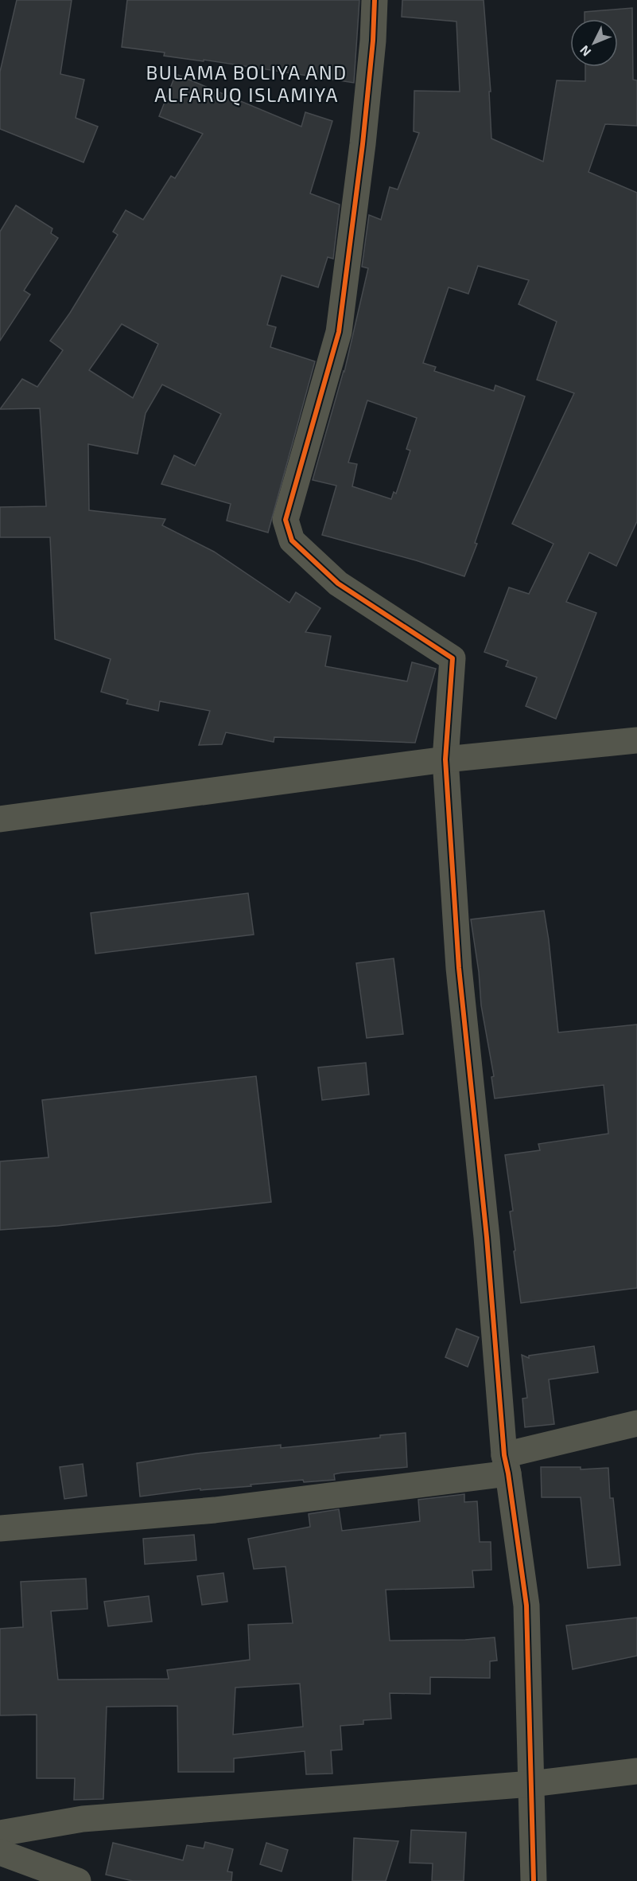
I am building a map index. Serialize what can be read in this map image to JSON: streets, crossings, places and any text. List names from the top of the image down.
{
  "districts": ["BULAMA BOLIYA AND ALFARUQ ISLAMIYA"],
  "north": "bottom left"
}
